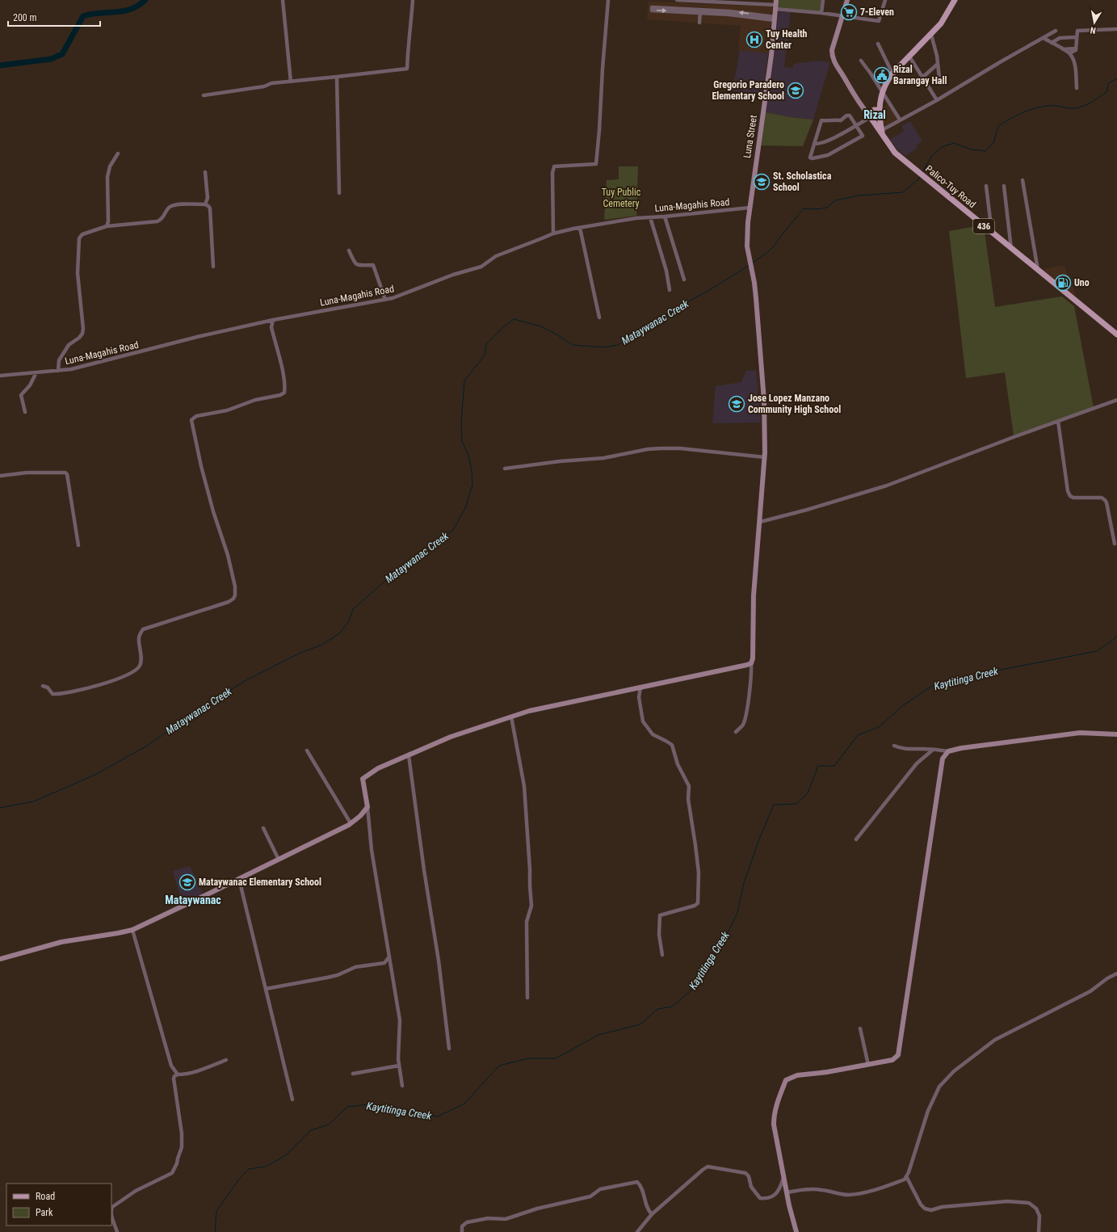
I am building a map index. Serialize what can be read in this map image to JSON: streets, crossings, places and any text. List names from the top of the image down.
{
  "streets": {
    "main road": ["Palico-Tuy Road", "436"],
    "street": ["Luna Street", "Luna-Magahis Road"]
  },
  "crossings": [
    ["Luna Street", "Luna-Magahis Road"],
    ["Palico-Tuy Road", "436"]
  ],
  "districts": ["Rizal", "Mataywanac"],
  "water": ["Mataywanac Creek", "Kaytitinga Creek"],
  "parks": ["Tuy Public Cemetery"],
  "places": {
    "supermarket": ["7-Eleven"],
    "hospital": ["Tuy Health Center"],
    "public building": ["Rizal Barangay Hall"],
    "school or university": [
      "Gregorio Paradero Elementary School",
      "St. Scholastica School",
      "Jose Lopez Manzano Community High School",
      "Mataywanac Elementary School"
    ],
    "fuel station": ["Uno"]
  },
  "legend": ["Road", "Park"],
  "scale_bar": "200 m",
  "north": "bottom"
}
